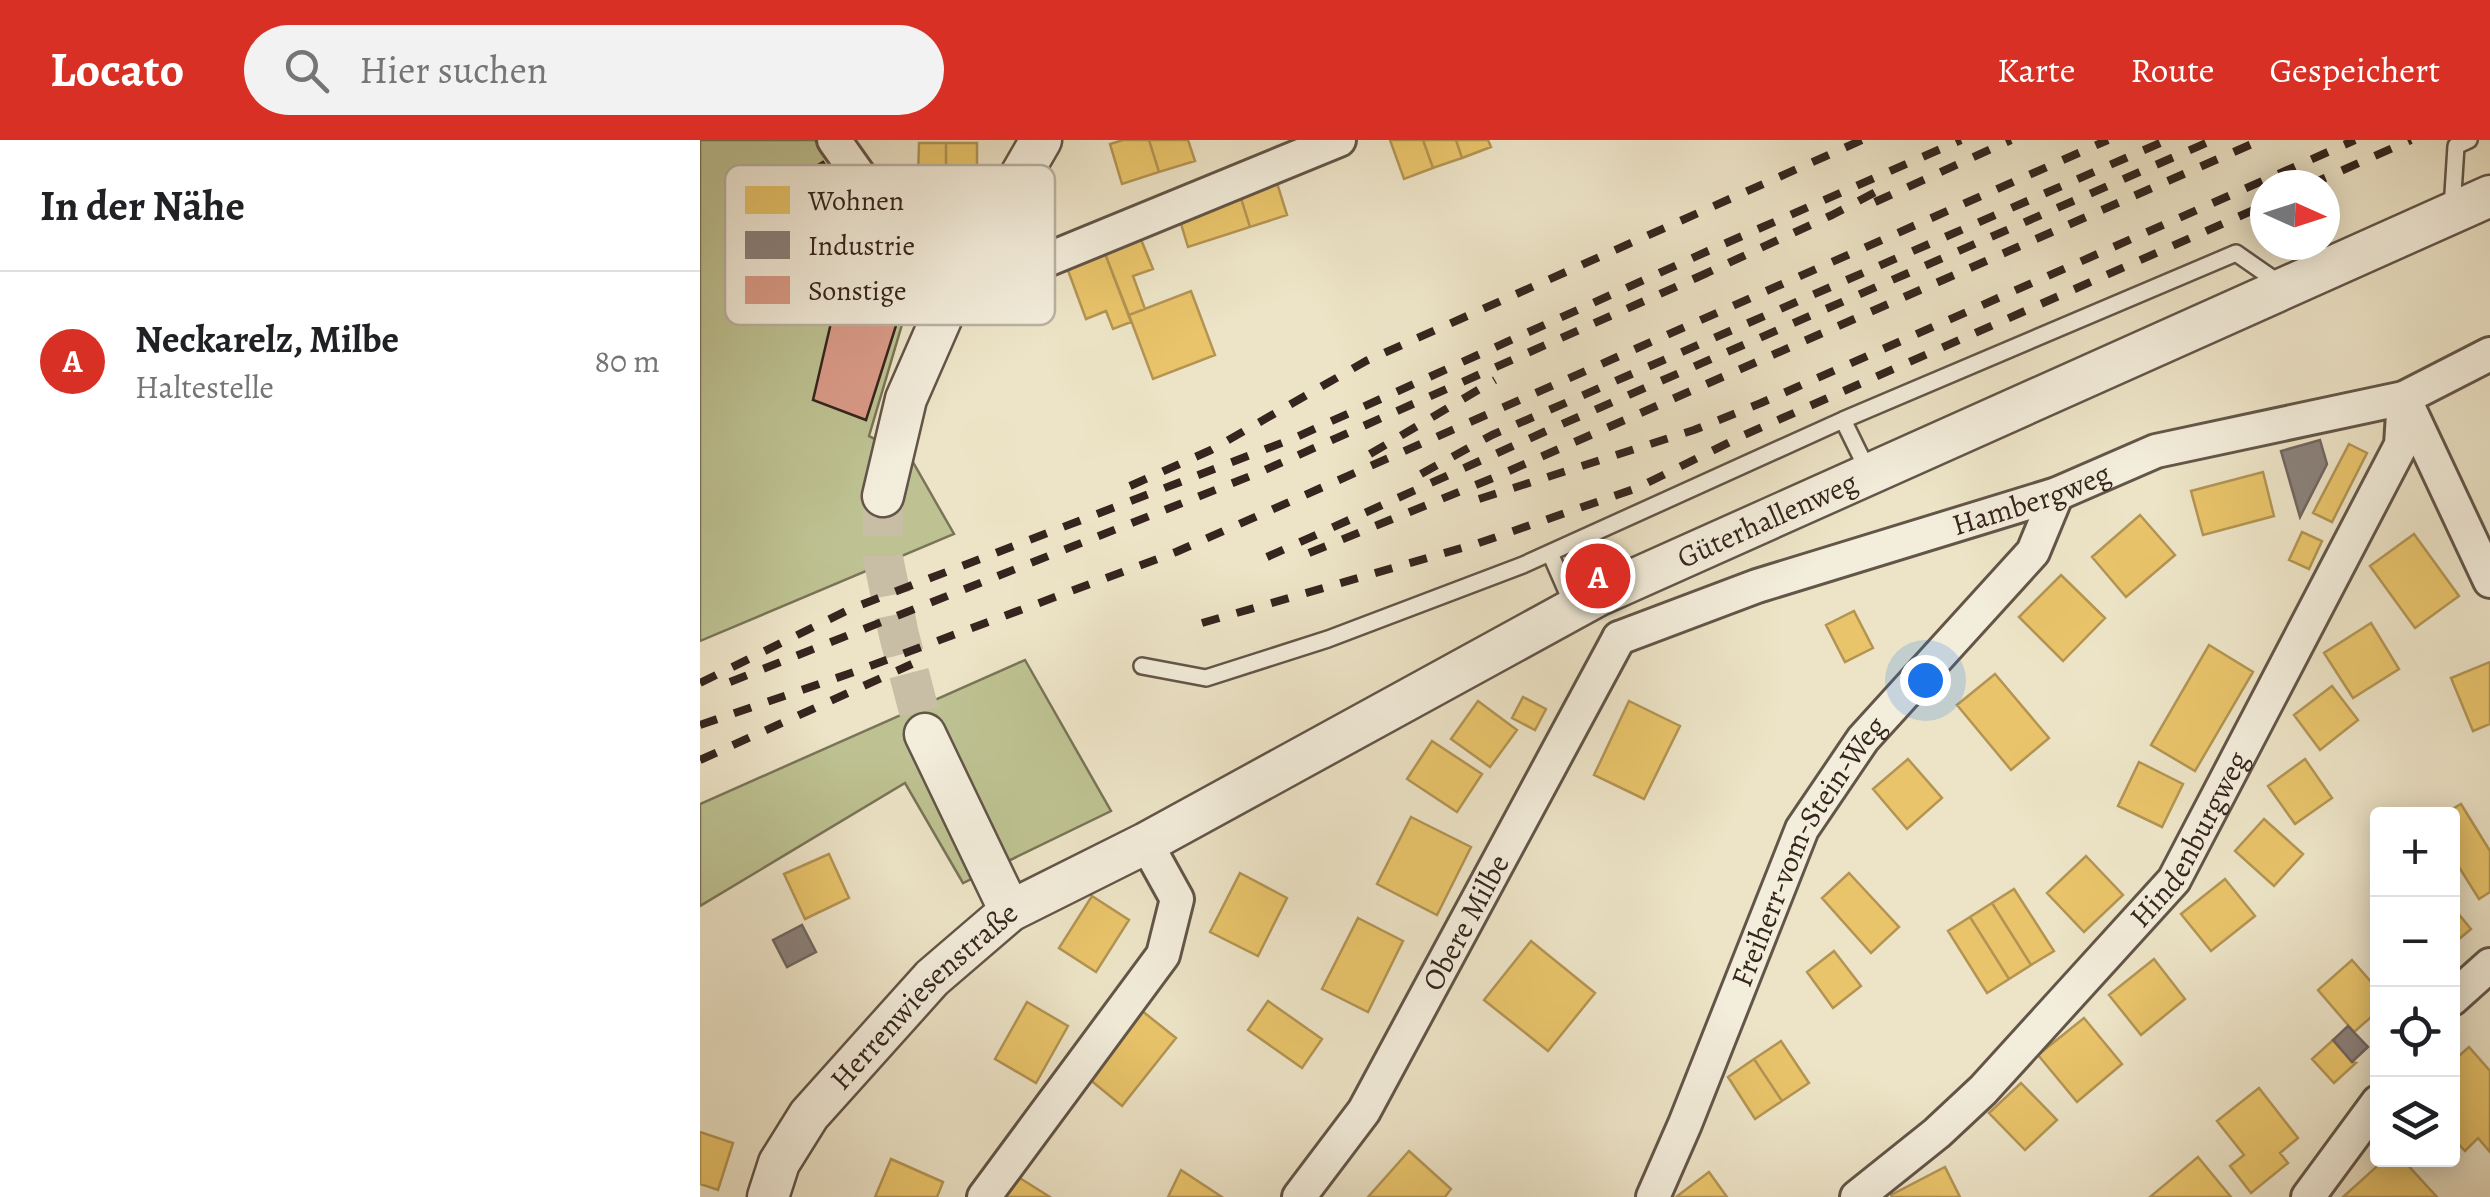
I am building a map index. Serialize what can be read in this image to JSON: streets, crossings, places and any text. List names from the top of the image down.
{
  "streets": {
    "street": [
      "Hambergweg",
      "Güterhallenweg",
      "Hindenburgweg",
      "Freiherr-vom-Stein-Weg",
      "Obere Milbe",
      "Herrenwiesenstraße"
    ]
  },
  "crossings": [
    ["Hambergweg", "Hindenburgweg"],
    ["Hambergweg", "Freiherr-vom-Stein-Weg"],
    ["Hambergweg", "Obere Milbe"],
    ["Güterhallenweg", "Herrenwiesenstraße"]
  ],
  "legend": ["Wohnen", "Industrie", "Sonstige"],
  "north": "right",
  "page": {
    "header": "Locato",
    "search": "Hier suchen",
    "nav": ["Karte", "Route", "Gespeichert"],
    "heading": "In der Nähe",
    "list": [
      {
        "mark": "A",
        "name": "Neckarelz, Milbe",
        "note": "Haltestelle",
        "value": "80 m"
      }
    ],
    "pins": "A",
    "map_buttons": ["+", "−"]
  }
}
